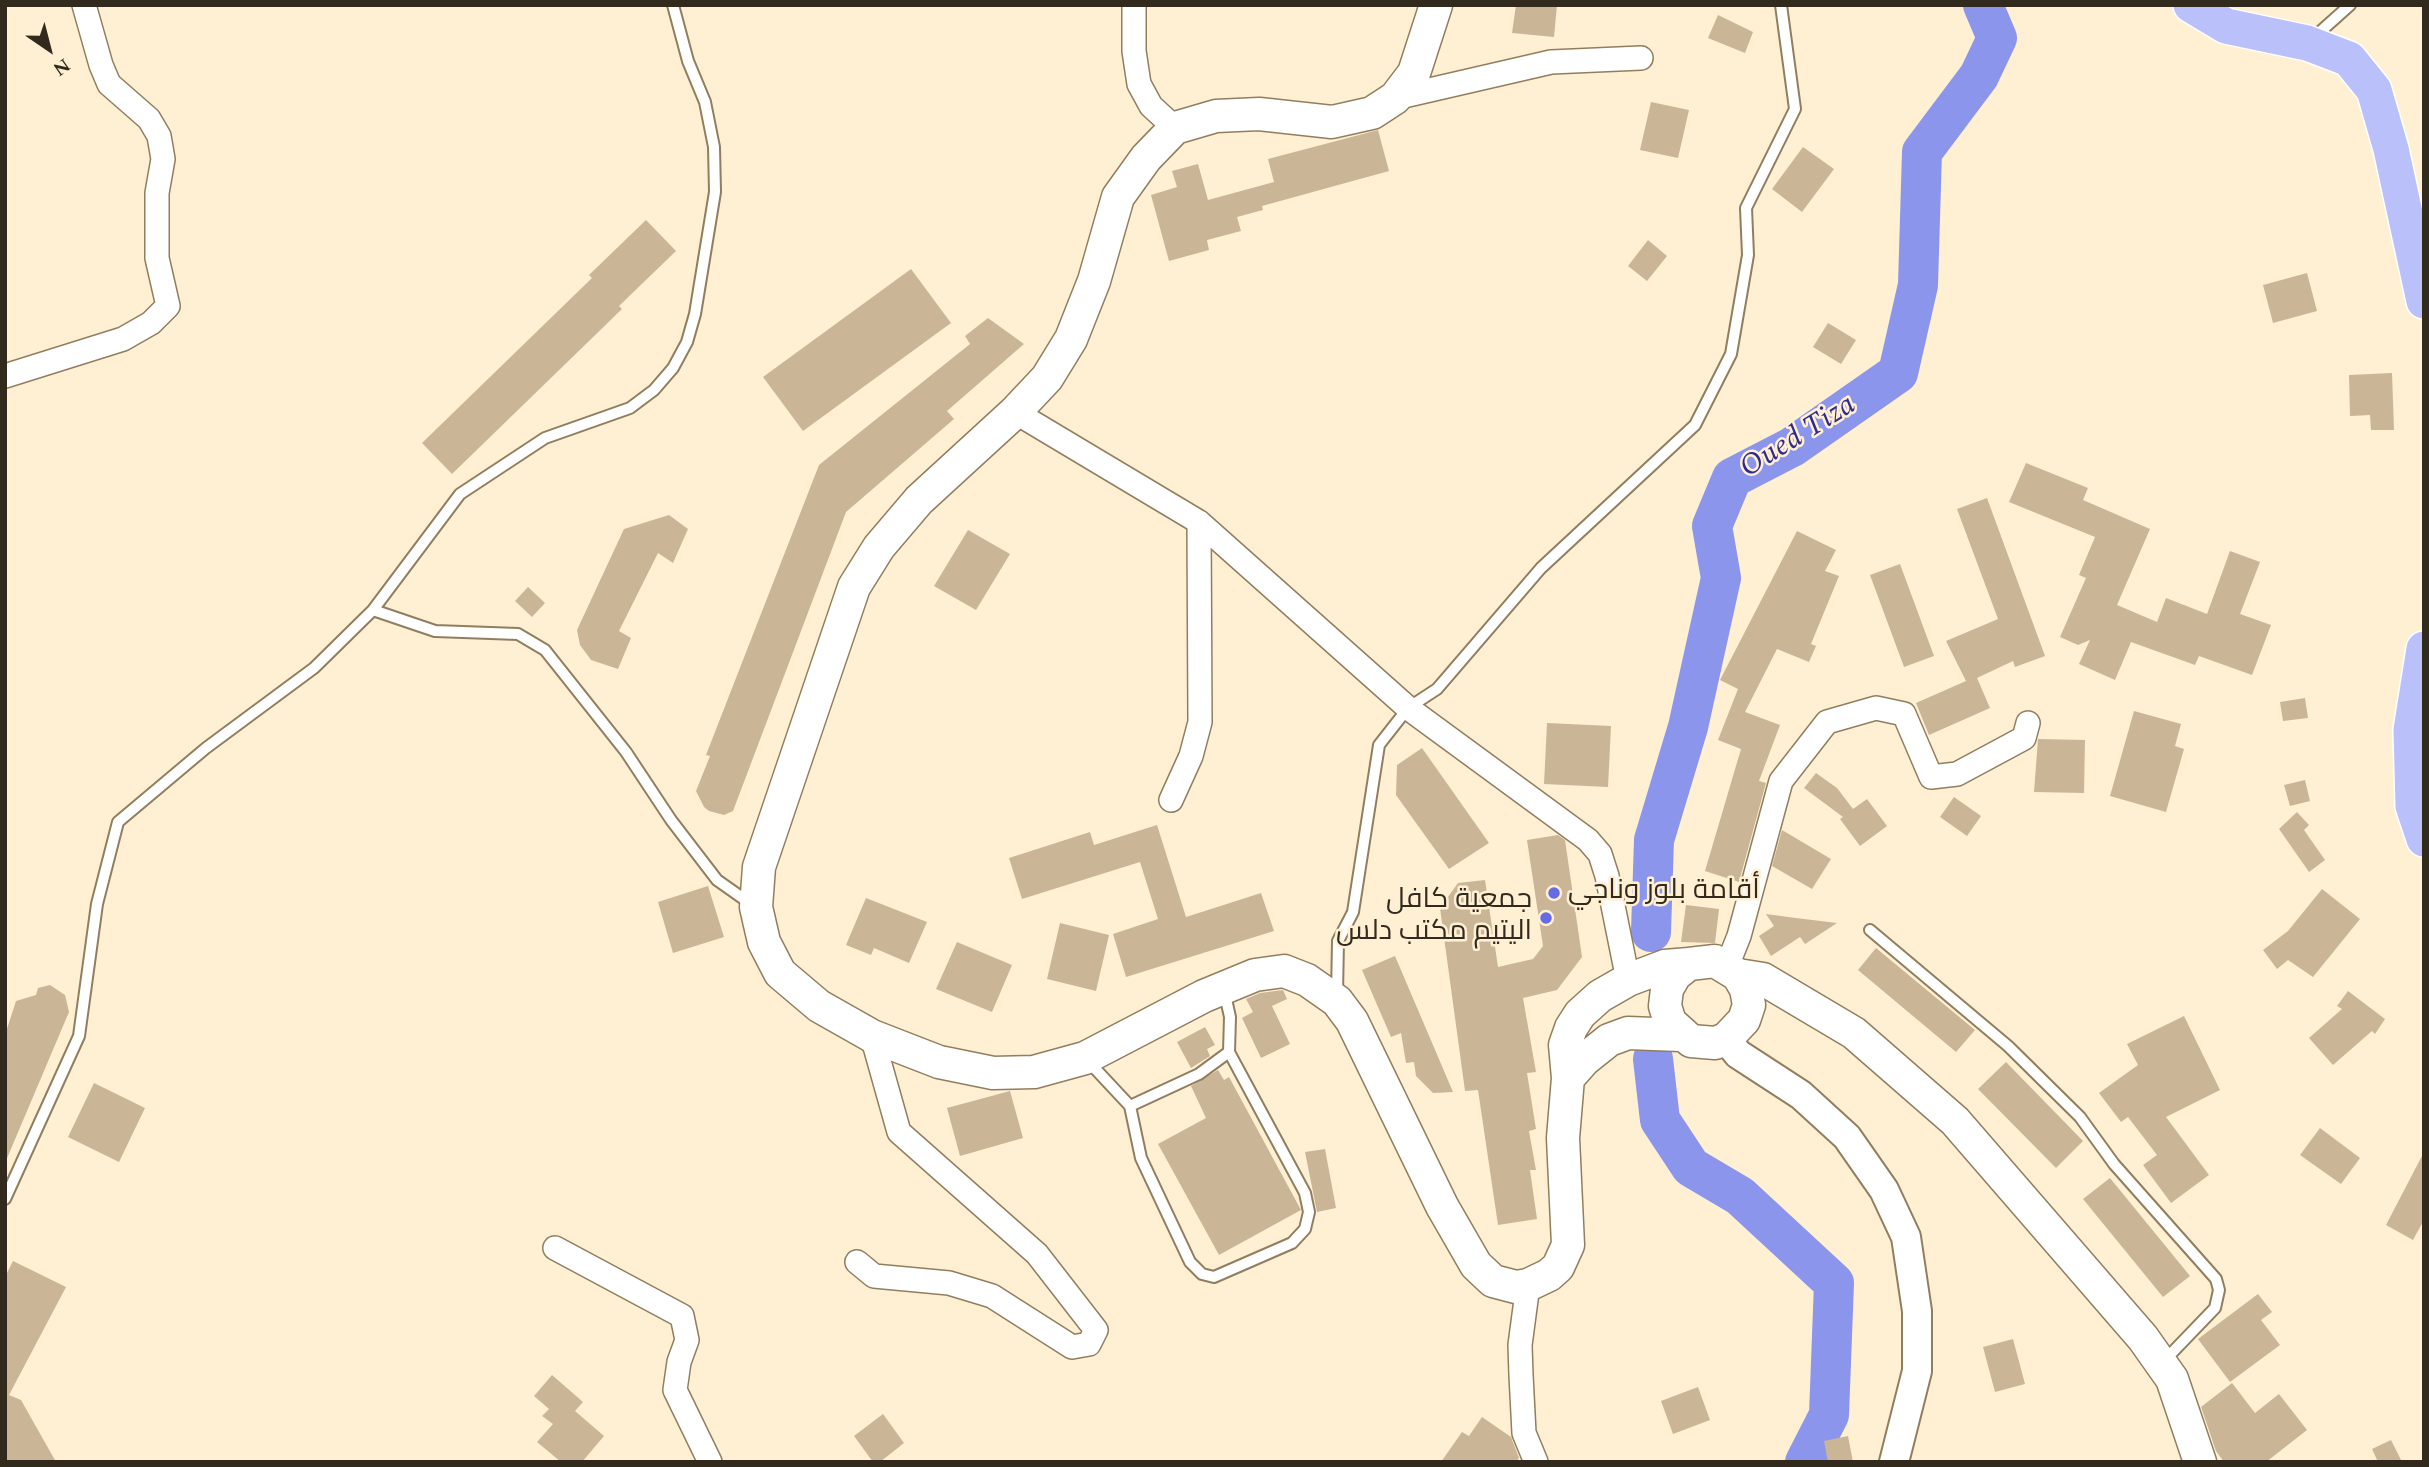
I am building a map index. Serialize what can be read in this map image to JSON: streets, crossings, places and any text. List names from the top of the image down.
{
  "water": ["Oued Tiza"],
  "places": ["أقامة بلوز وناجي", "جمعية كافل اليتيم مكتب دلس"],
  "north": "bottom right"
}
